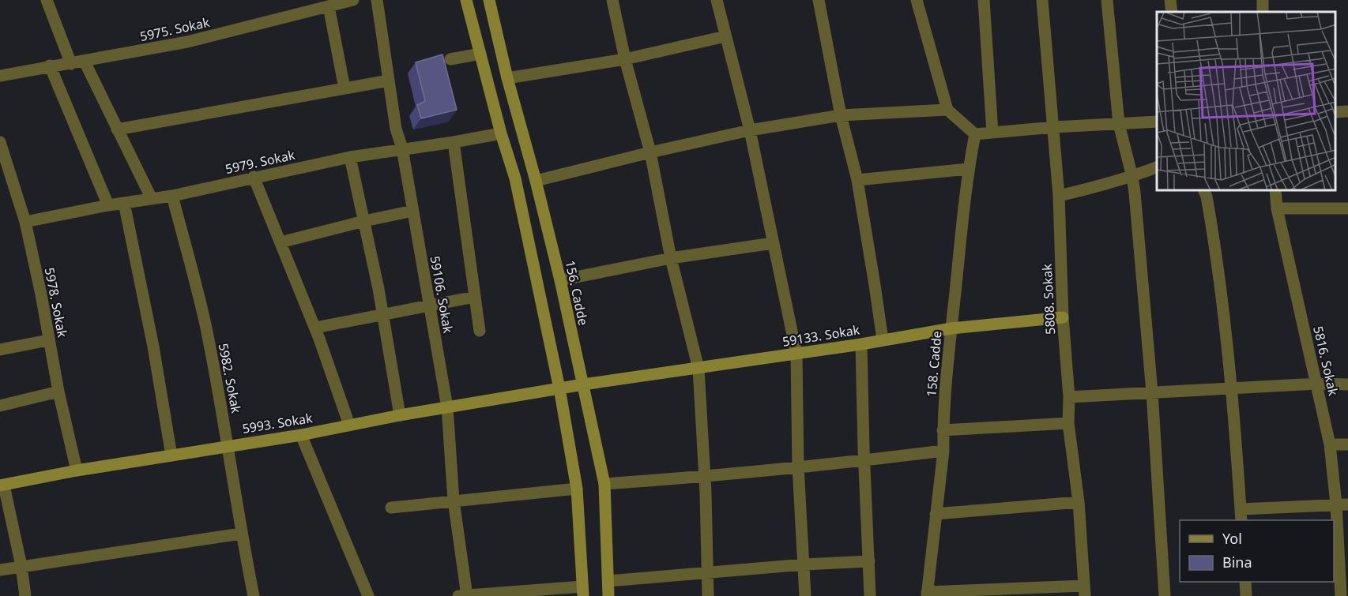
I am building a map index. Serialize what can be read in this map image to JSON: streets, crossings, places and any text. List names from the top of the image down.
{
  "streets": {
    "street": [
      "5975. Sokak",
      "5979. Sokak",
      "156. Cadde",
      "59106. Sokak",
      "5808. Sokak",
      "5978. Sokak",
      "59133. Sokak",
      "5816. Sokak",
      "158. Cadde",
      "5982. Sokak",
      "5993. Sokak"
    ]
  },
  "crossings": [
    ["5979. Sokak", "59106. Sokak"],
    ["5979. Sokak", "5978. Sokak"],
    ["5979. Sokak", "5982. Sokak"],
    ["156. Cadde", "59133. Sokak"],
    ["59106. Sokak", "5993. Sokak"],
    ["5808. Sokak", "59133. Sokak"],
    ["5978. Sokak", "5993. Sokak"],
    ["59133. Sokak", "158. Cadde"],
    ["59133. Sokak", "5993. Sokak"],
    ["5982. Sokak", "5993. Sokak"]
  ],
  "legend": ["Yol", "Bina"]
}
